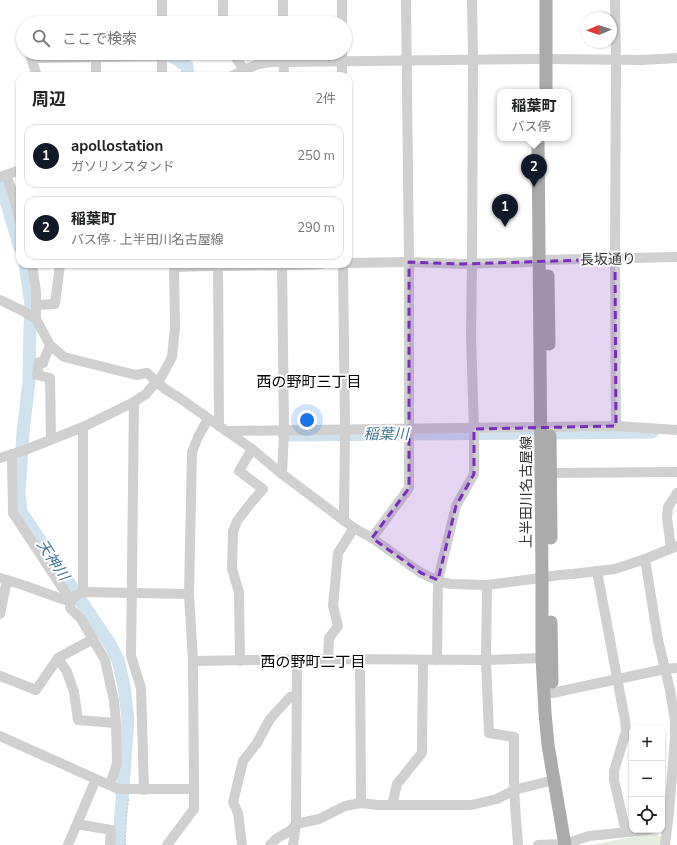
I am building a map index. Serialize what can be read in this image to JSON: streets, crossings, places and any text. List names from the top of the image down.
{
  "streets": {
    "main road": ["上半田川名古屋線"],
    "street": ["長坂通り"]
  },
  "crossings": [
    ["長坂通り", "上半田川名古屋線"]
  ],
  "districts": ["西の野町三丁目", "西の野町二丁目"],
  "water": ["稲葉川", "天神川"],
  "north": "left",
  "page": {
    "search": "ここで検索",
    "heading": ["周辺", "2件"],
    "popup": ["稲葉町", "バス停"],
    "list": [
      {
        "mark": "1",
        "name": "apollostation",
        "note": "ガソリンスタンド",
        "value": "250 m"
      },
      {
        "mark": "2",
        "name": "稲葉町",
        "note": "バス停 · 上半田川名古屋線",
        "value": "290 m"
      }
    ],
    "pins": ["2", "1"],
    "map_buttons": ["+", "−"]
  }
}
